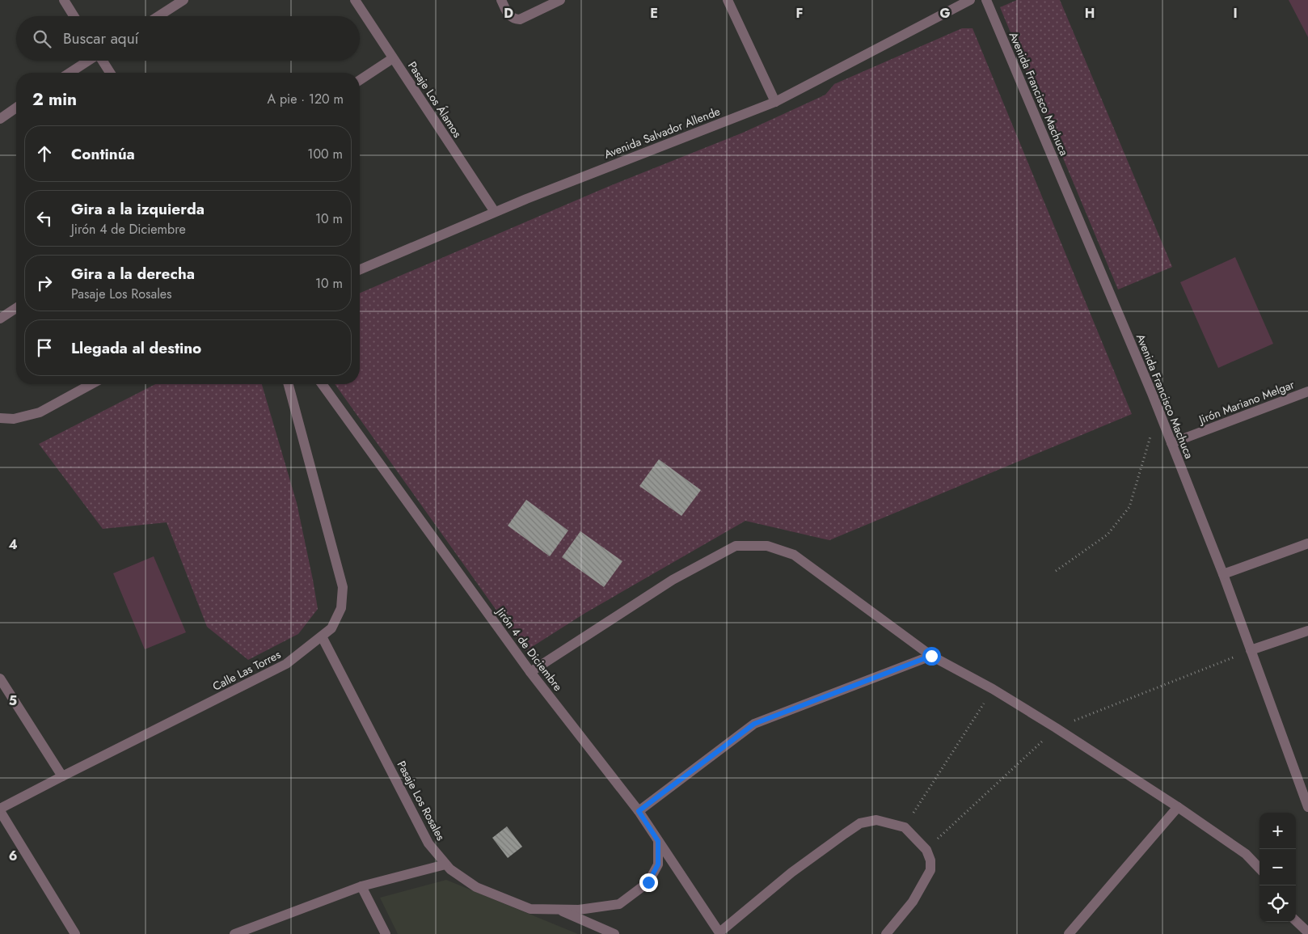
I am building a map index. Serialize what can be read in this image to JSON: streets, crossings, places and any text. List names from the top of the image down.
{
  "streets": {
    "street": [
      "Avenida Francisco Machuca",
      "Pasaje Los Álamos",
      "Avenida Salvador Allende",
      "Jirón Mariano Melgar",
      "Jirón 4 de Diciembre",
      "Calle Las Torres",
      "Pasaje Los Rosales"
    ]
  },
  "crossings": [
    ["Avenida Francisco Machuca", "Jirón Mariano Melgar"],
    ["Pasaje Los Álamos", "Avenida Salvador Allende"],
    ["Jirón 4 de Diciembre", "Pasaje Los Rosales"],
    ["Calle Las Torres", "Pasaje Los Rosales"]
  ],
  "page": {
    "search": "Buscar aquí",
    "heading": ["2 min", "A pie · 120 m"],
    "list": [
      ["Continúa", "100 m"],
      ["Gira a la izquierda", "Jirón 4 de Diciembre", "10 m"],
      ["Gira a la derecha", "Pasaje Los Rosales", "10 m"],
      "Llegada al destino"
    ],
    "map_buttons": ["+", "−"]
  },
  "grid": {
    "columns": [
      "D",
      "E",
      "F",
      "G",
      "H",
      "I"
    ],
    "rows": ["4", "5", "6"]
  }
}
